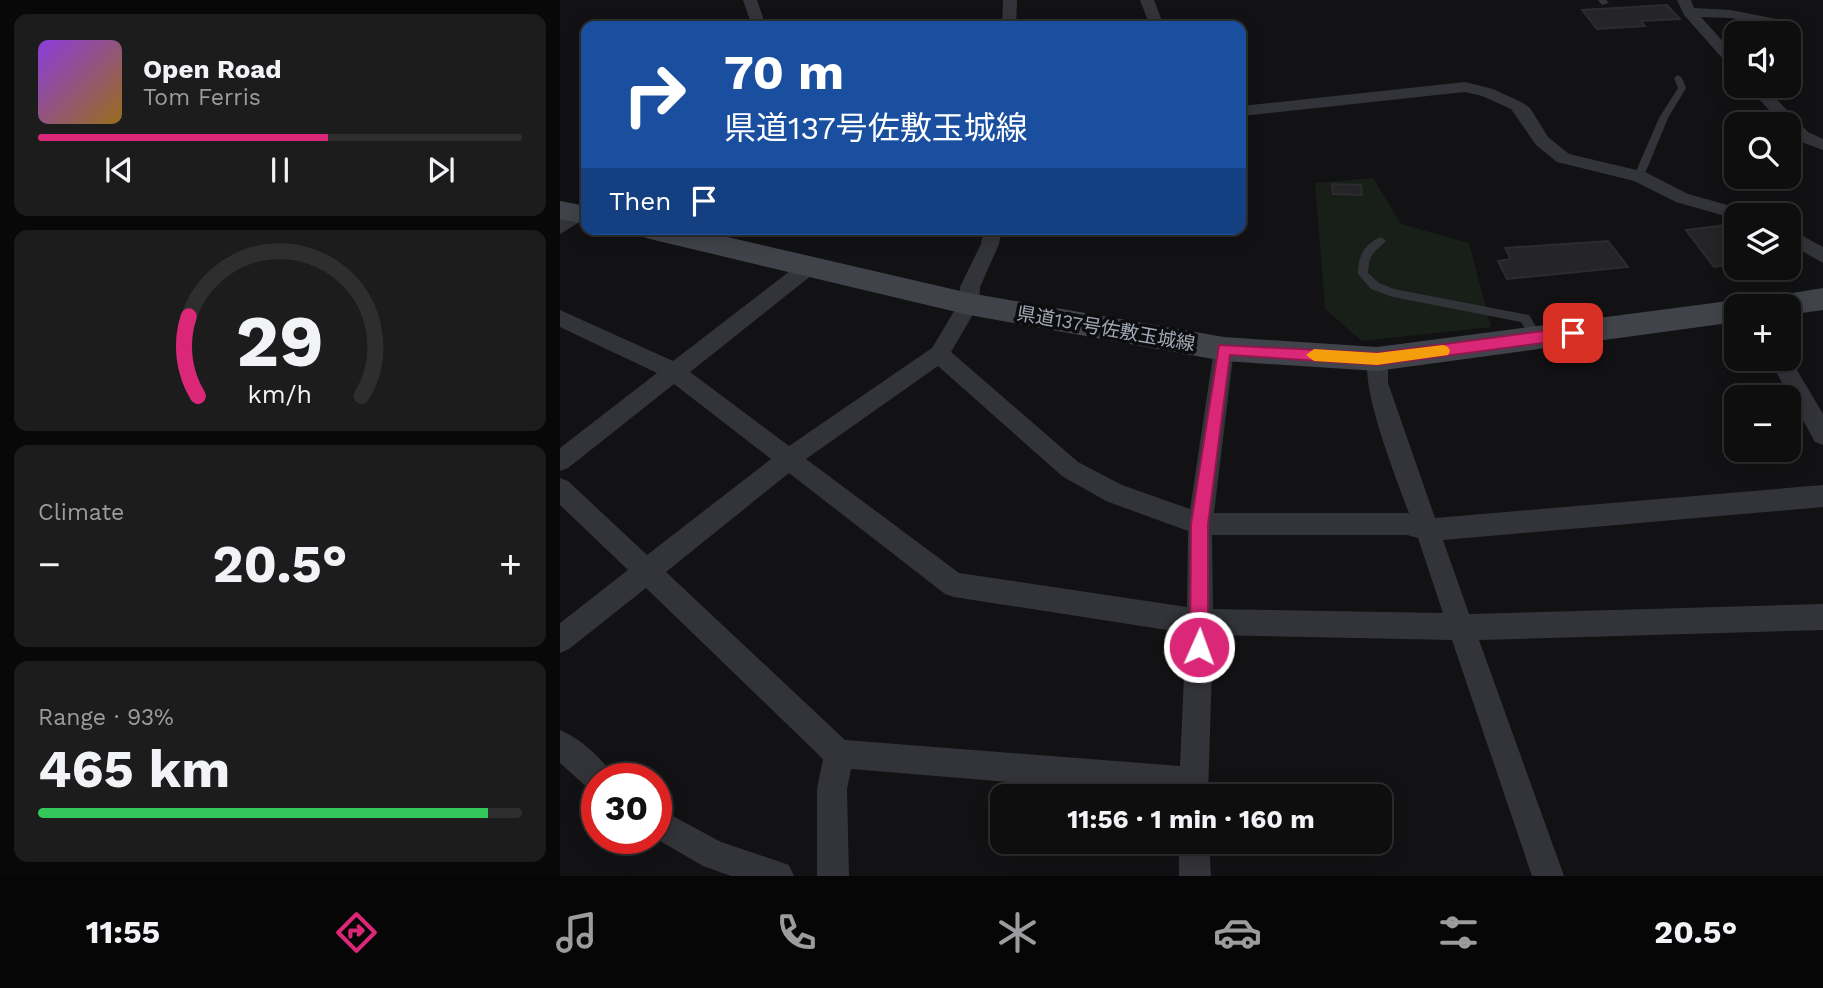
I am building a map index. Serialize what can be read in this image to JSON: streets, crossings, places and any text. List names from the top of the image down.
{
  "streets": {
    "main road": ["県道137号佐敷玉城線"]
  },
  "page": {
    "map_buttons": ["+", "−"],
    "turn": ["70 m", "県道137号佐敷玉城線"],
    "song": ["Open Road", "Tom Ferris"],
    "then": "Then",
    "tile": [
      "Climate",
      ["Range · 93%", "465 km"]
    ],
    "heat": ["−", "20.5°", "+"],
    "limit": "30",
    "trip": "11:56 · 1 min · 160 m",
    "tabs": ["11:55", "20.5°"],
    "gauge": ["29", "km/h"]
  }
}
